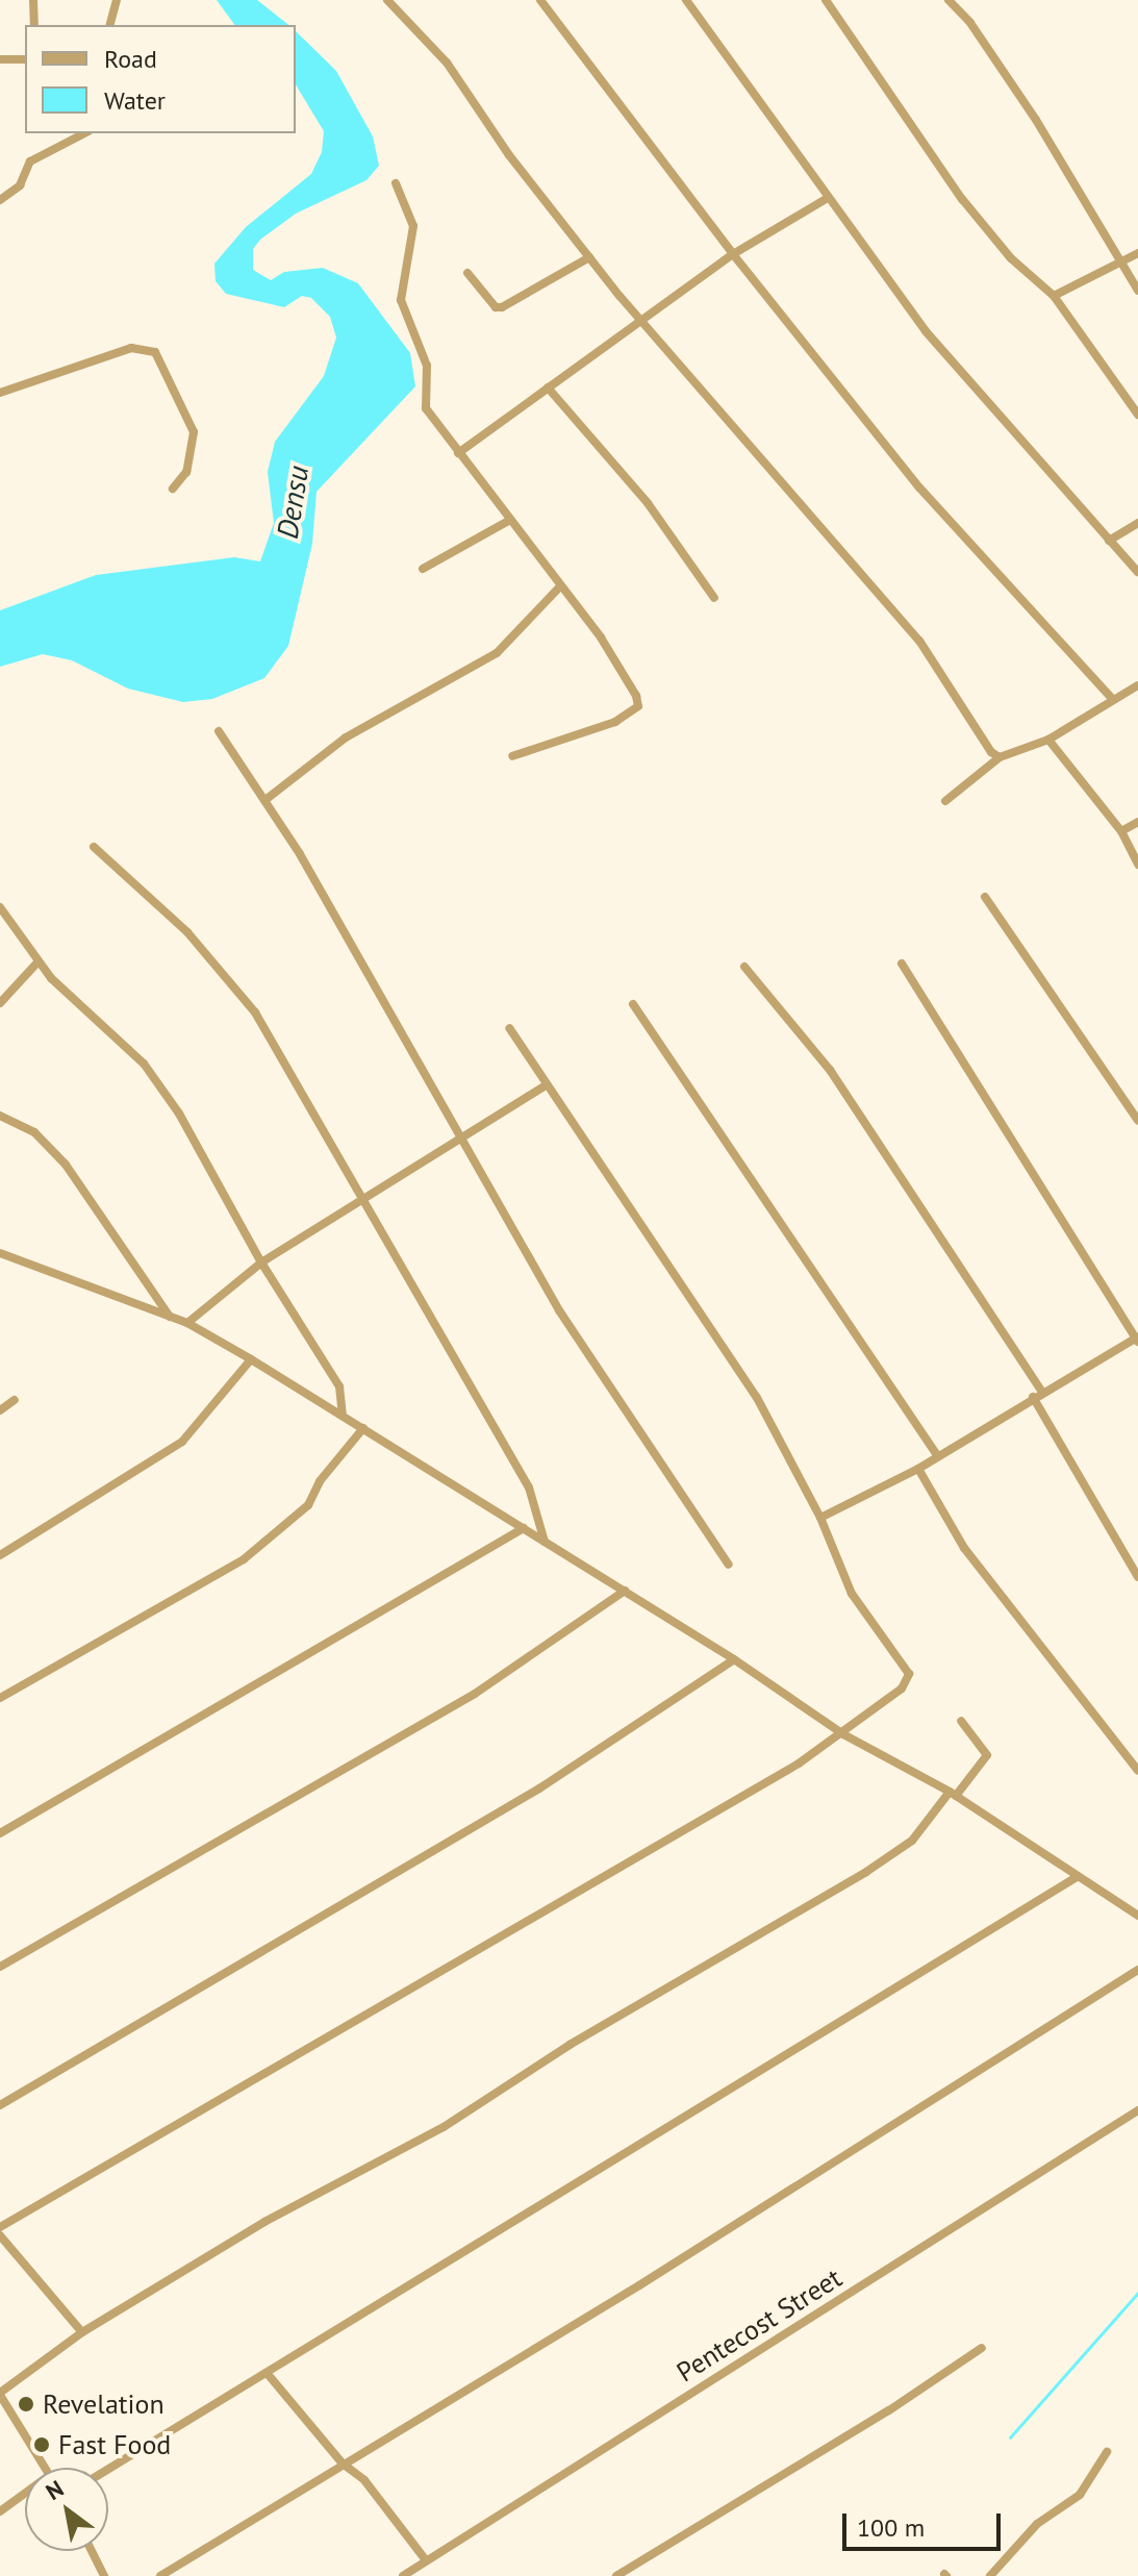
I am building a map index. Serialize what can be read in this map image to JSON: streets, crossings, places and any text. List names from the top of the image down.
{
  "streets": {
    "street": ["Pentecost Street"]
  },
  "water": ["Densu"],
  "places": ["Revelation", "Fast Food"],
  "legend": ["Road", "Water"],
  "scale_bar": "100 m",
  "north": "top left"
}
